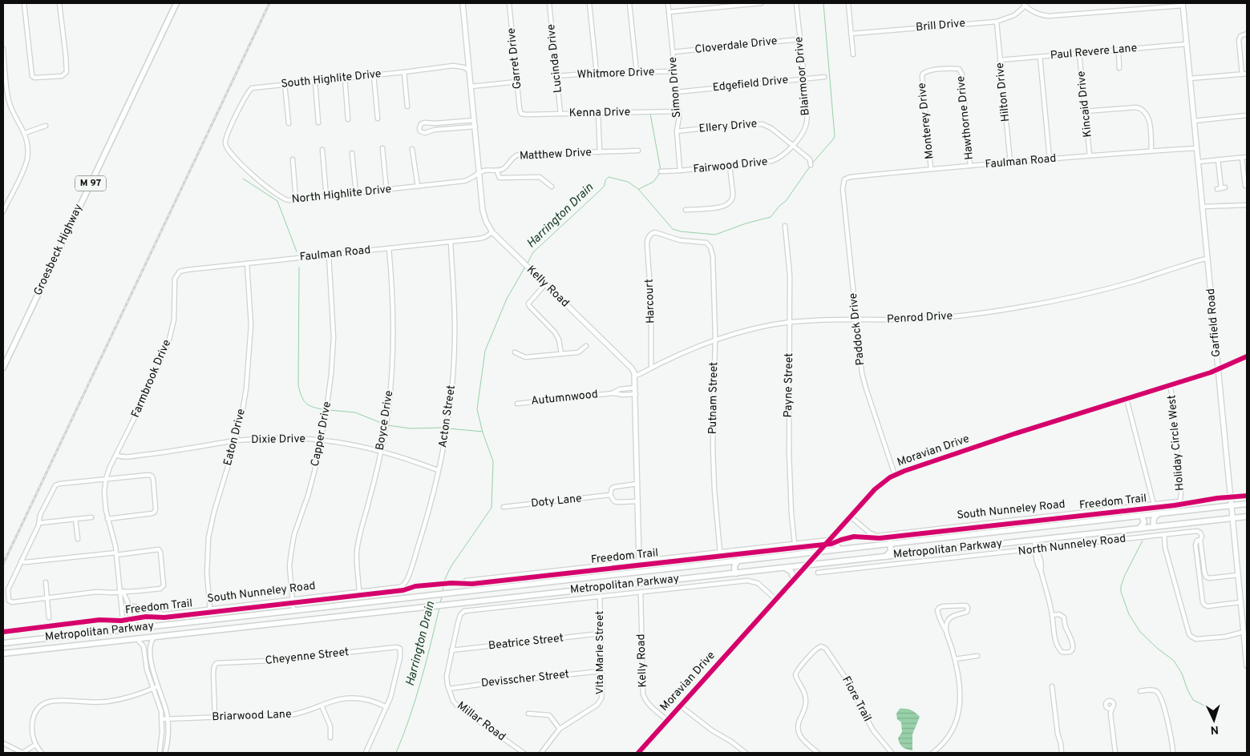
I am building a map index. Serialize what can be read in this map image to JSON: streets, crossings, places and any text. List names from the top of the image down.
{
  "streets": {
    "main road": ["M 97", "Groesbeck Highway", "Metropolitan Parkway"],
    "street": [
      "Brill Drive",
      "Cloverdale Drive",
      "Paul Revere Lane",
      "Garret Drive",
      "Lucinda Drive",
      "Whitmore Drive",
      "Blairmoor Drive",
      "South Highlite Drive",
      "Edgefield Drive",
      "Simon Drive",
      "Hilton Drive",
      "Kincaid Drive",
      "Kenna Drive",
      "Hawthorne Drive",
      "Monterey Drive",
      "Ellery Drive",
      "Matthew Drive",
      "Faulman Road",
      "Fairwood Drive",
      "North Highlite Drive",
      "Kelly Road",
      "Harcourt",
      "Penrod Drive",
      "Garfield Road",
      "Paddock Drive",
      "Farmbrook Drive",
      "Payne Street",
      "Autumnwood",
      "Putnam Street",
      "Acton Street",
      "Boyce Drive",
      "Capper Drive",
      "Eaton Drive",
      "Dixie Drive",
      "Holiday Circle West",
      "Moravian Drive",
      "Doty Lane",
      "South Nunneley Road",
      "North Nunneley Road",
      "Beatrice Street",
      "Vita Marie Street",
      "Cheyenne Street",
      "Devisscher Street",
      "Fiore Trail",
      "Briarwood Lane",
      "Millar Road"
    ],
    "cycle path": ["Freedom Trail"]
  },
  "crossings": [
    ["Brill Drive", "Hilton Drive"],
    ["Cloverdale Drive", "Blairmoor Drive"],
    ["Cloverdale Drive", "Simon Drive"],
    ["Paul Revere Lane", "Hilton Drive"],
    ["Paul Revere Lane", "Kincaid Drive"],
    ["Paul Revere Lane", "Garfield Road"],
    ["Garret Drive", "Kenna Drive"],
    ["Lucinda Drive", "Whitmore Drive"],
    ["Lucinda Drive", "Kenna Drive"],
    ["Whitmore Drive", "Simon Drive"],
    ["Blairmoor Drive", "Edgefield Drive"],
    ["Blairmoor Drive", "Ellery Drive"],
    ["Blairmoor Drive", "Fairwood Drive"],
    ["South Highlite Drive", "North Highlite Drive"],
    ["South Highlite Drive", "Kelly Road"],
    ["Edgefield Drive", "Simon Drive"],
    ["Simon Drive", "Kenna Drive"],
    ["Simon Drive", "Ellery Drive"],
    ["Simon Drive", "Fairwood Drive"],
    ["Hilton Drive", "Faulman Road"],
    ["Kincaid Drive", "Faulman Road"],
    ["Hawthorne Drive", "Monterey Drive"],
    ["Hawthorne Drive", "Faulman Road"],
    ["Monterey Drive", "Faulman Road"],
    ["Ellery Drive", "Fairwood Drive"],
    ["Faulman Road", "Kelly Road"],
    ["Faulman Road", "Garfield Road"],
    ["Faulman Road", "Paddock Drive"],
    ["Faulman Road", "Farmbrook Drive"],
    ["Faulman Road", "Acton Street"],
    ["Faulman Road", "Boyce Drive"],
    ["Faulman Road", "Capper Drive"],
    ["Faulman Road", "Eaton Drive"],
    ["North Highlite Drive", "Kelly Road"],
    ["Kelly Road", "Penrod Drive"],
    ["Kelly Road", "Moravian Drive"],
    ["Harcourt", "Penrod Drive"],
    ["Harcourt", "Putnam Street"],
    ["Penrod Drive", "Garfield Road"],
    ["Penrod Drive", "Paddock Drive"],
    ["Penrod Drive", "Payne Street"],
    ["Penrod Drive", "Putnam Street"],
    ["Garfield Road", "Moravian Drive"],
    ["Garfield Road", "Metropolitan Parkway"],
    ["Paddock Drive", "Moravian Drive"],
    ["Farmbrook Drive", "Dixie Drive"],
    ["Farmbrook Drive", "South Nunneley Road"],
    ["Farmbrook Drive", "Metropolitan Parkway"],
    ["Acton Street", "Dixie Drive"],
    ["Acton Street", "South Nunneley Road"],
    ["Boyce Drive", "Dixie Drive"],
    ["Boyce Drive", "South Nunneley Road"],
    ["Capper Drive", "Dixie Drive"],
    ["Capper Drive", "South Nunneley Road"],
    ["Capper Drive", "Metropolitan Parkway"],
    ["Eaton Drive", "Dixie Drive"],
    ["Eaton Drive", "South Nunneley Road"],
    ["Holiday Circle West", "Moravian Drive"],
    ["Holiday Circle West", "South Nunneley Road"],
    ["Moravian Drive", "South Nunneley Road"],
    ["Moravian Drive", "Metropolitan Parkway"],
    ["Beatrice Street", "Vita Marie Street"],
    ["Beatrice Street", "Millar Road"],
    ["Vita Marie Street", "Devisscher Street"],
    ["Vita Marie Street", "Millar Road"],
    ["Cheyenne Street", "Briarwood Lane"],
    ["Devisscher Street", "Millar Road"]
  ],
  "water": ["Harrington Drain"],
  "north": "bottom"
}
